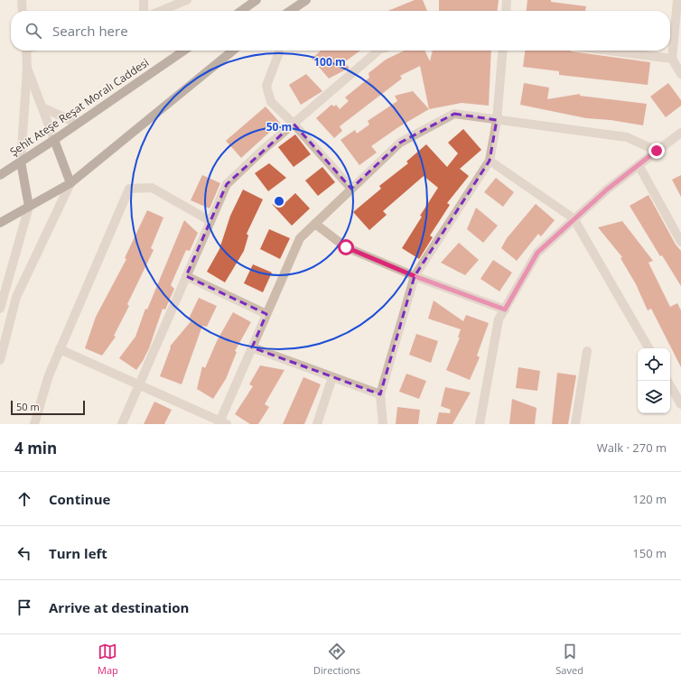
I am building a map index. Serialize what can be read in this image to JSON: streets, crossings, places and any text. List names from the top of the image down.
{
  "streets": {
    "main road": ["Şehit Ateşe Reşat Moralı Caddesi"]
  },
  "scale_bar": "50 m",
  "page": {
    "search": "Search here",
    "scale": "50 m",
    "heading": ["4 min", "Walk · 270 m"],
    "list": [
      ["Continue", "120 m"],
      ["Turn left", "150 m"],
      "Arrive at destination"
    ],
    "nav": ["Map", "Directions", "Saved"]
  },
  "rings": ["100 m", "50 m"]
}
